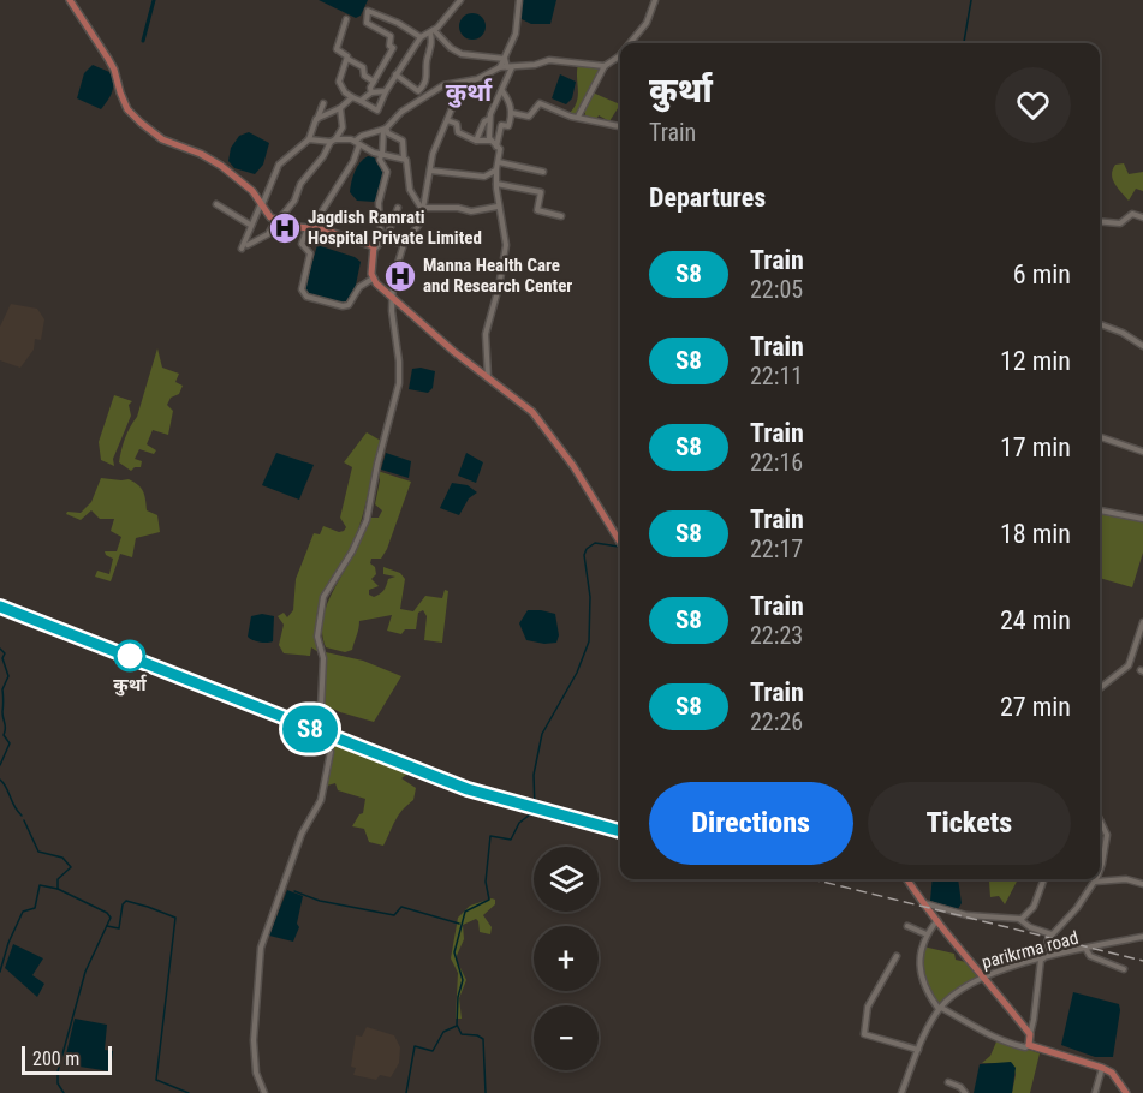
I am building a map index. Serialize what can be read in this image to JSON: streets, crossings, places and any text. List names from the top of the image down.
{
  "streets": {
    "street": ["parikrma road"]
  },
  "districts": ["कुर्था"],
  "places": {
    "hospital": ["Jagdish Ramrati Hospital Private Limited", "Manna Health Care and Research Center"],
    "other": ["कुर्था"]
  },
  "scale_bar": "200 m",
  "page": {
    "on_map": "S8",
    "heading": [
      ["कुर्था", "Train"],
      "Departures"
    ],
    "list": [
      {
        "mark": "S8",
        "name": "Train",
        "note": "22:05",
        "value": "6 min"
      },
      {
        "mark": "S8",
        "name": "Train",
        "note": "22:11",
        "value": "12 min"
      },
      {
        "mark": "S8",
        "name": "Train",
        "note": "22:16",
        "value": "17 min"
      },
      {
        "mark": "S8",
        "name": "Train",
        "note": "22:17",
        "value": "18 min"
      },
      {
        "mark": "S8",
        "name": "Train",
        "note": "22:23",
        "value": "24 min"
      },
      {
        "mark": "S8",
        "name": "Train",
        "note": "22:26",
        "value": "27 min"
      }
    ],
    "buttons": ["Directions", "Tickets"],
    "map_buttons": ["+", "−"],
    "scale": "200 m"
  }
}
